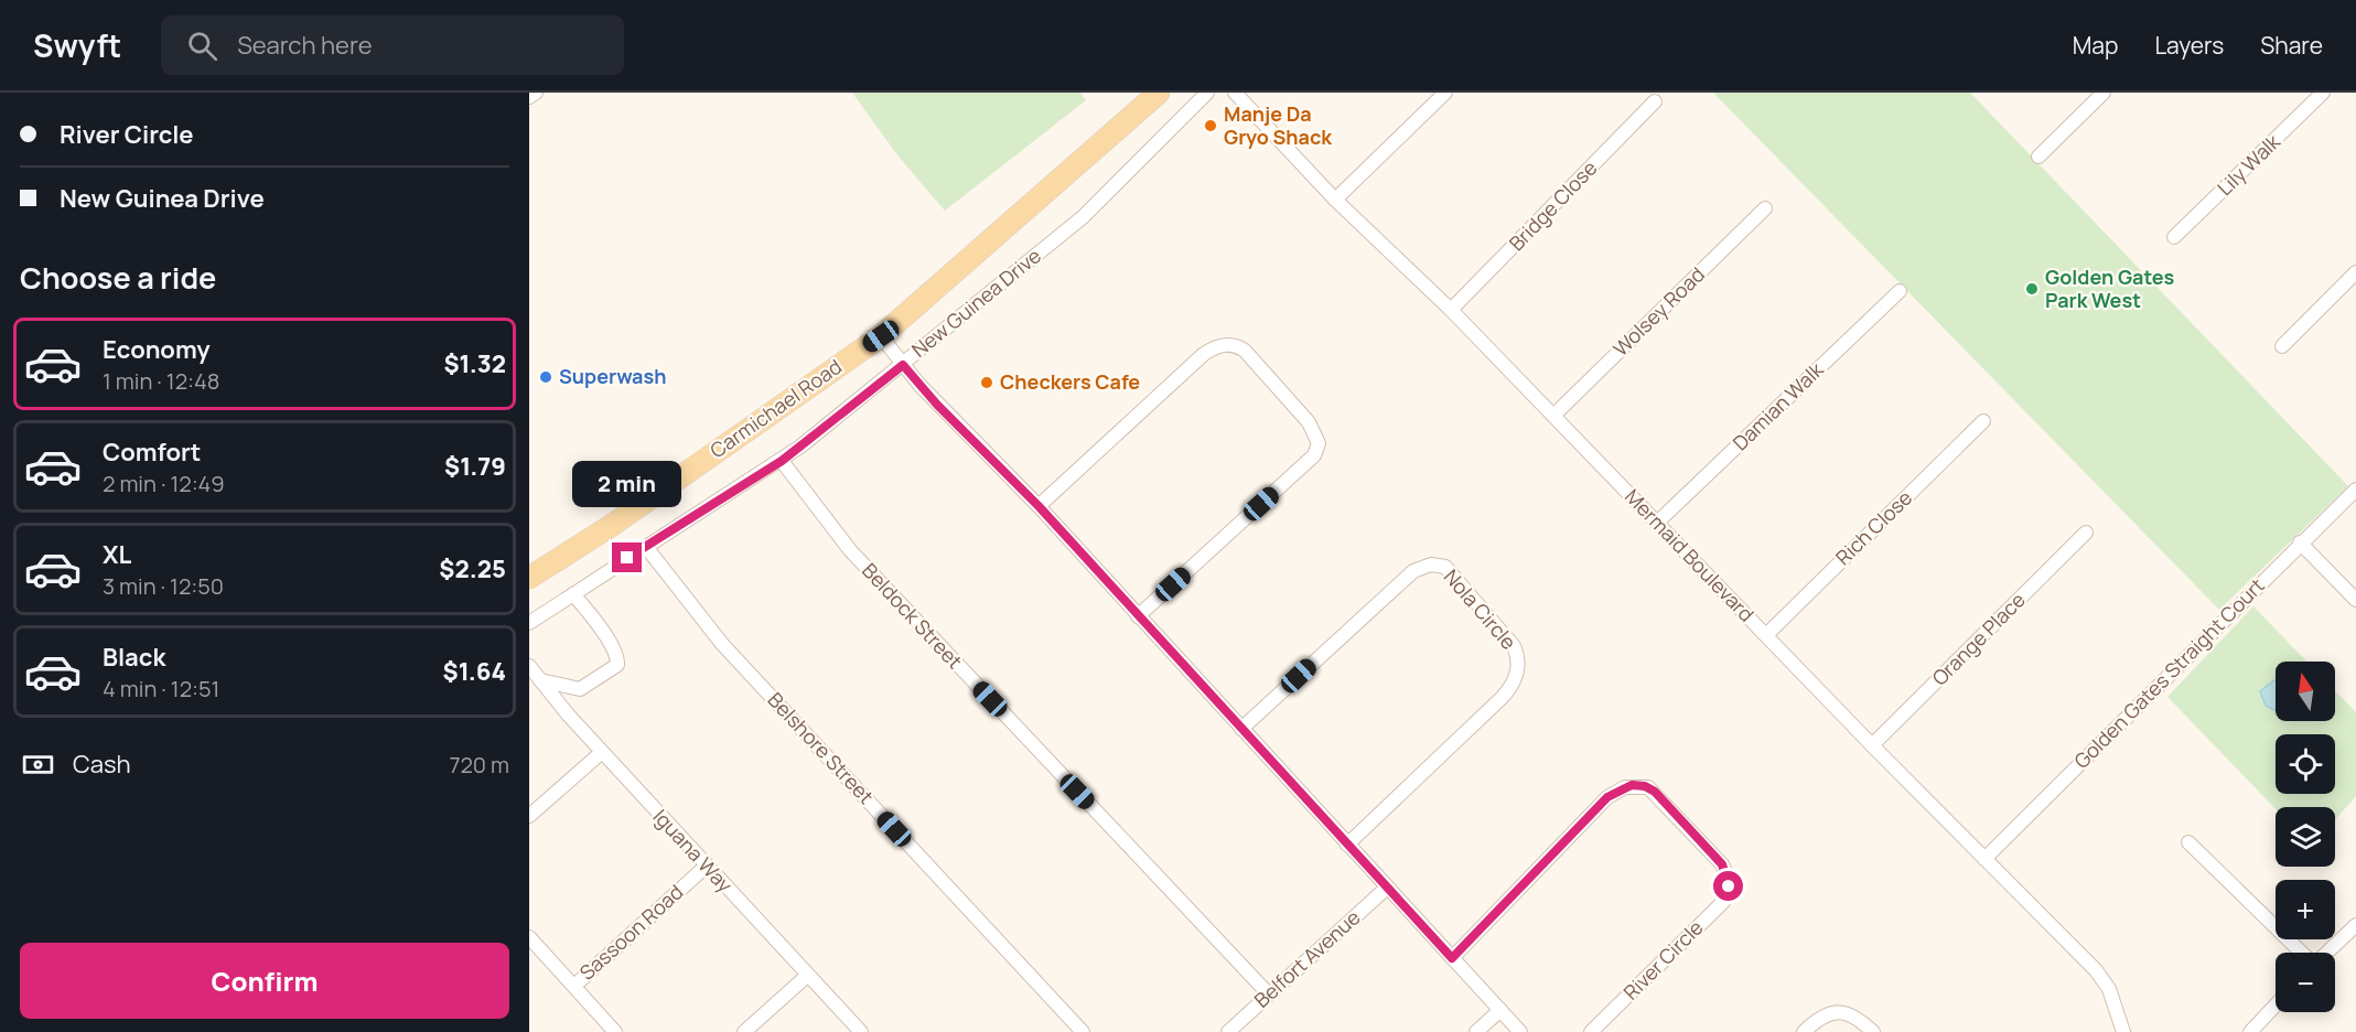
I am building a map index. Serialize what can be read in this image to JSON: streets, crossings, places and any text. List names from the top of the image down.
{
  "streets": {
    "main road": ["Carmichael Road"],
    "street": [
      "Lily Walk",
      "Bridge Close",
      "New Guinea Drive",
      "Wolsey Road",
      "Damian Walk",
      "Rich Close",
      "Mermaid Boulevard",
      "Nola Circle",
      "Beldock Street",
      "Orange Place",
      "Golden Gates Straight Court",
      "Belshore Street",
      "Iguana Way",
      "Sassoon Road",
      "Belfort Avenue",
      "River Circle"
    ]
  },
  "crossings": [
    ["Bridge Close", "Mermaid Boulevard"],
    ["New Guinea Drive", "Beldock Street"],
    ["New Guinea Drive", "Belshore Street"],
    ["Wolsey Road", "Mermaid Boulevard"],
    ["Damian Walk", "Mermaid Boulevard"],
    ["Rich Close", "Mermaid Boulevard"],
    ["Mermaid Boulevard", "Orange Place"],
    ["Mermaid Boulevard", "Golden Gates Straight Court"],
    ["Beldock Street", "Belfort Avenue"],
    ["Iguana Way", "Sassoon Road"]
  ],
  "places": [
    "Manje Da Gryo Shack",
    "Golden Gates Park West",
    "Superwash",
    "Checkers Cafe"
  ],
  "north": "top",
  "page": {
    "header": "Swyft",
    "search": "Search here",
    "nav": ["Map", "Layers", "Share"],
    "banner": ["River Circle", "New Guinea Drive"],
    "heading": "Choose a ride",
    "list": [
      {
        "name": "Economy",
        "note": "1 min · 12:48",
        "value": "$1.32"
      },
      {
        "name": "Comfort",
        "note": "2 min · 12:49",
        "value": "$1.79"
      },
      {
        "name": "XL",
        "note": "3 min · 12:50",
        "value": "$2.25"
      },
      {
        "name": "Black",
        "note": "4 min · 12:51",
        "value": "$1.64"
      }
    ],
    "bubble": "2 min",
    "map_buttons": ["+", "−"],
    "pay": ["Cash", "720 m"],
    "buttons": "Confirm"
  }
}
